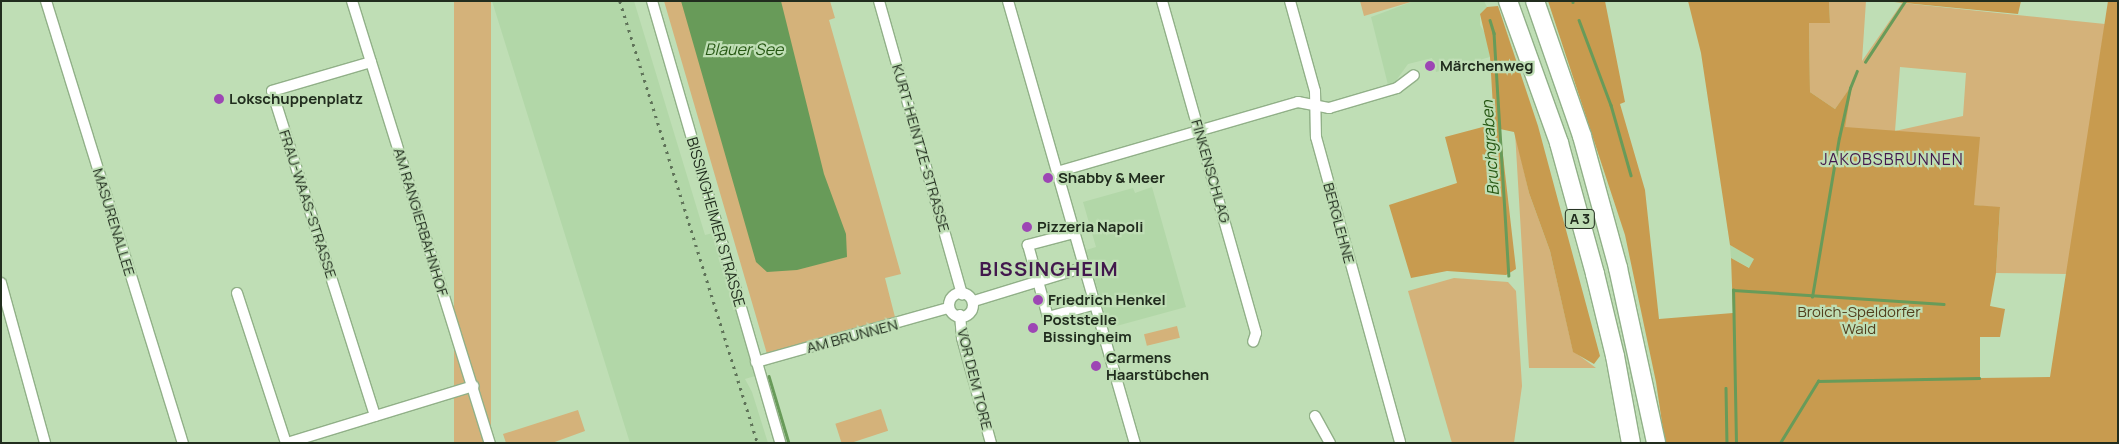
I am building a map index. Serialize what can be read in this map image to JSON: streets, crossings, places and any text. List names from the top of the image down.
{
  "streets": {
    "highway": ["A 3"],
    "street": [
      "KURT-HEINTZE-STRASSE",
      "FINKENSCHLAG",
      "FRAU-WAAS-STRASSE",
      "MASURENALLEE",
      "AM RANGIERBAHNHOF",
      "BISSINGHEIMER STRASSE",
      "BERGLEHNE",
      "AM BRUNNEN",
      "VOR DEM TORE"
    ]
  },
  "crossings": [
    ["KURT-HEINTZE-STRASSE", "AM BRUNNEN"],
    ["KURT-HEINTZE-STRASSE", "VOR DEM TORE"],
    ["FRAU-WAAS-STRASSE", "AM RANGIERBAHNHOF"],
    ["BISSINGHEIMER STRASSE", "AM BRUNNEN"],
    ["AM BRUNNEN", "VOR DEM TORE"]
  ],
  "districts": ["JAKOBSBRUNNEN", "BISSINGHEIM"],
  "water": ["Blauer See", "Bruchgraben"],
  "parks": ["Broich-Speldorfer Wald"],
  "places": [
    "Märchenweg",
    "Lokschuppenplatz",
    "Shabby & Meer",
    "Pizzeria Napoli",
    "Friedrich Henkel",
    "Poststelle Bissingheim",
    "Carmens Haarstübchen"
  ]
}
